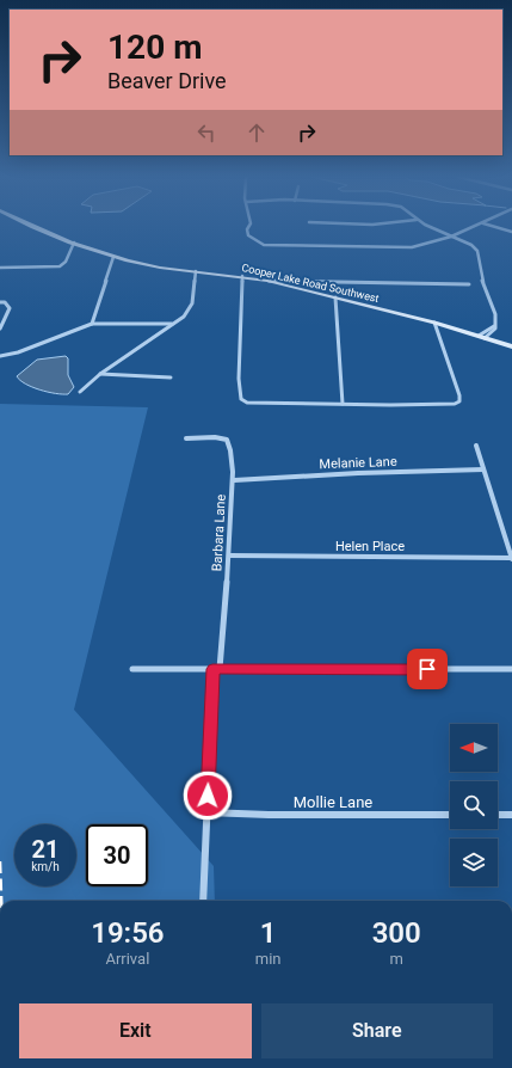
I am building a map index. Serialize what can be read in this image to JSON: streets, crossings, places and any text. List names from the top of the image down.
{
  "streets": {
    "street": [
      "Cooper Lake Road Southwest",
      "Melanie Lane",
      "Barbara Lane",
      "Helen Place",
      "Mollie Lane"
    ]
  },
  "crossings": [
    ["Melanie Lane", "Barbara Lane"],
    ["Barbara Lane", "Helen Place"],
    ["Barbara Lane", "Mollie Lane"]
  ],
  "north": "left",
  "page": {
    "turn": ["120 m", "Beaver Drive"],
    "speed": "21 km/h",
    "limit": "30",
    "eta": [
      "19:56",
      "Arrival",
      "1",
      "min",
      "300",
      "m"
    ],
    "buttons": ["Exit", "Share"]
  }
}
